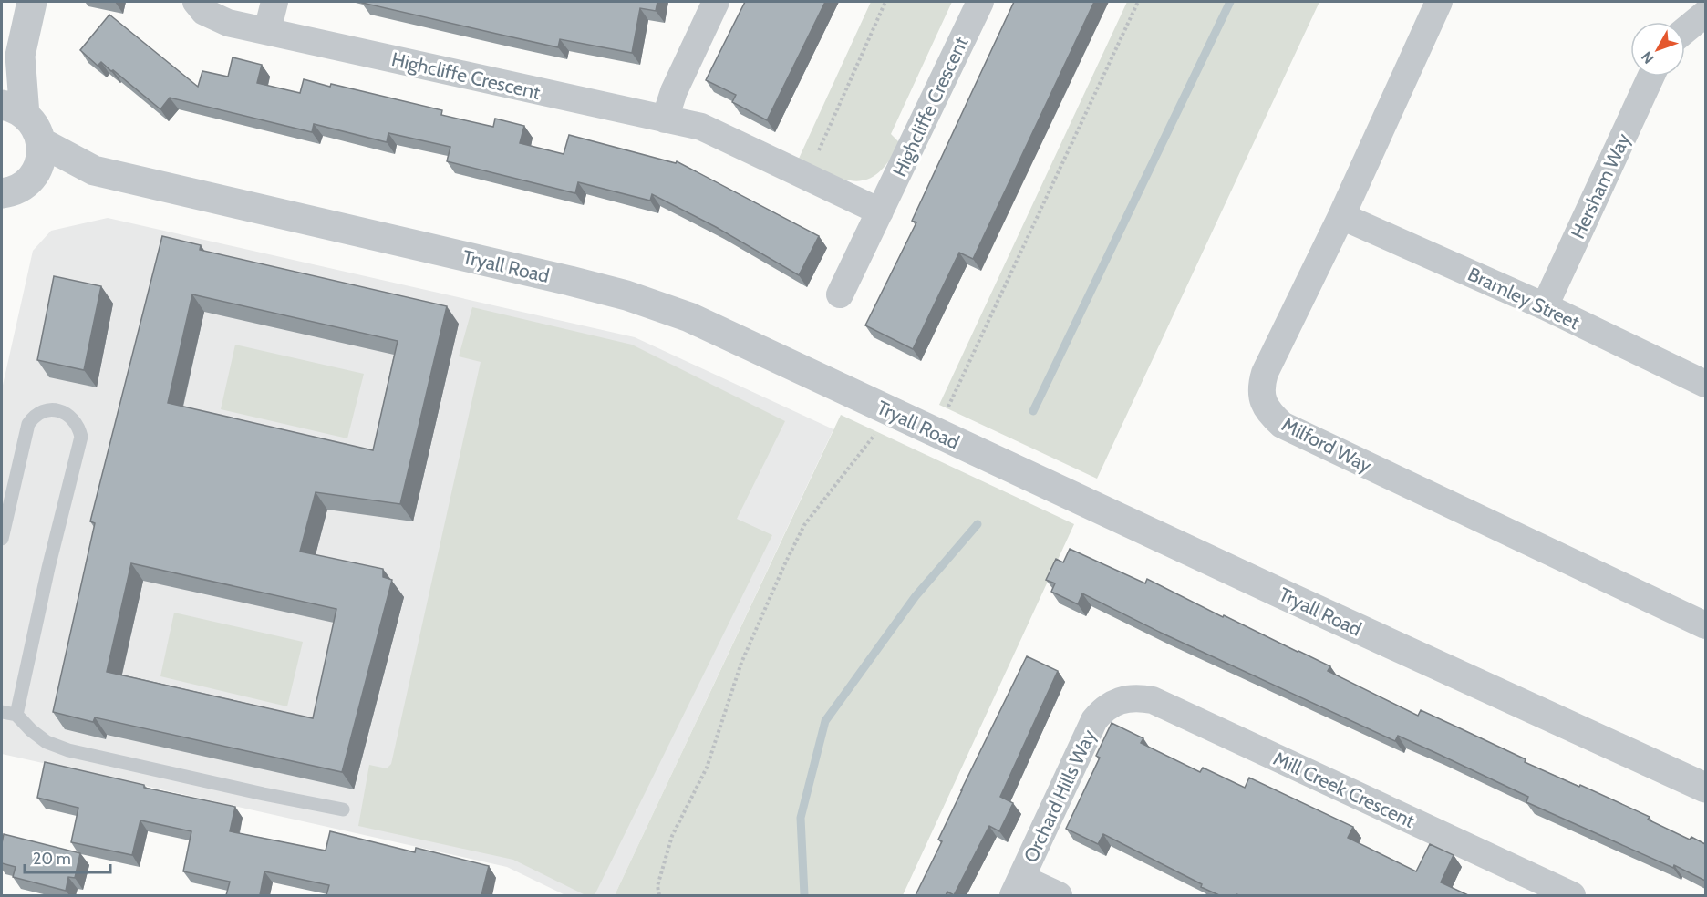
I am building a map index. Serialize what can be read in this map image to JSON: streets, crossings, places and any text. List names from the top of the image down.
{
  "streets": {
    "street": [
      "Highcliffe Crescent",
      "Hersham Way",
      "Tryall Road",
      "Bramley Street",
      "Milford Way",
      "Mill Creek Crescent",
      "Orchard Hills Way"
    ]
  },
  "crossings": [
    ["Hersham Way", "Bramley Street"],
    ["Bramley Street", "Milford Way"],
    ["Mill Creek Crescent", "Orchard Hills Way"]
  ],
  "scale_bar": "20 m",
  "north": "bottom left"
}
